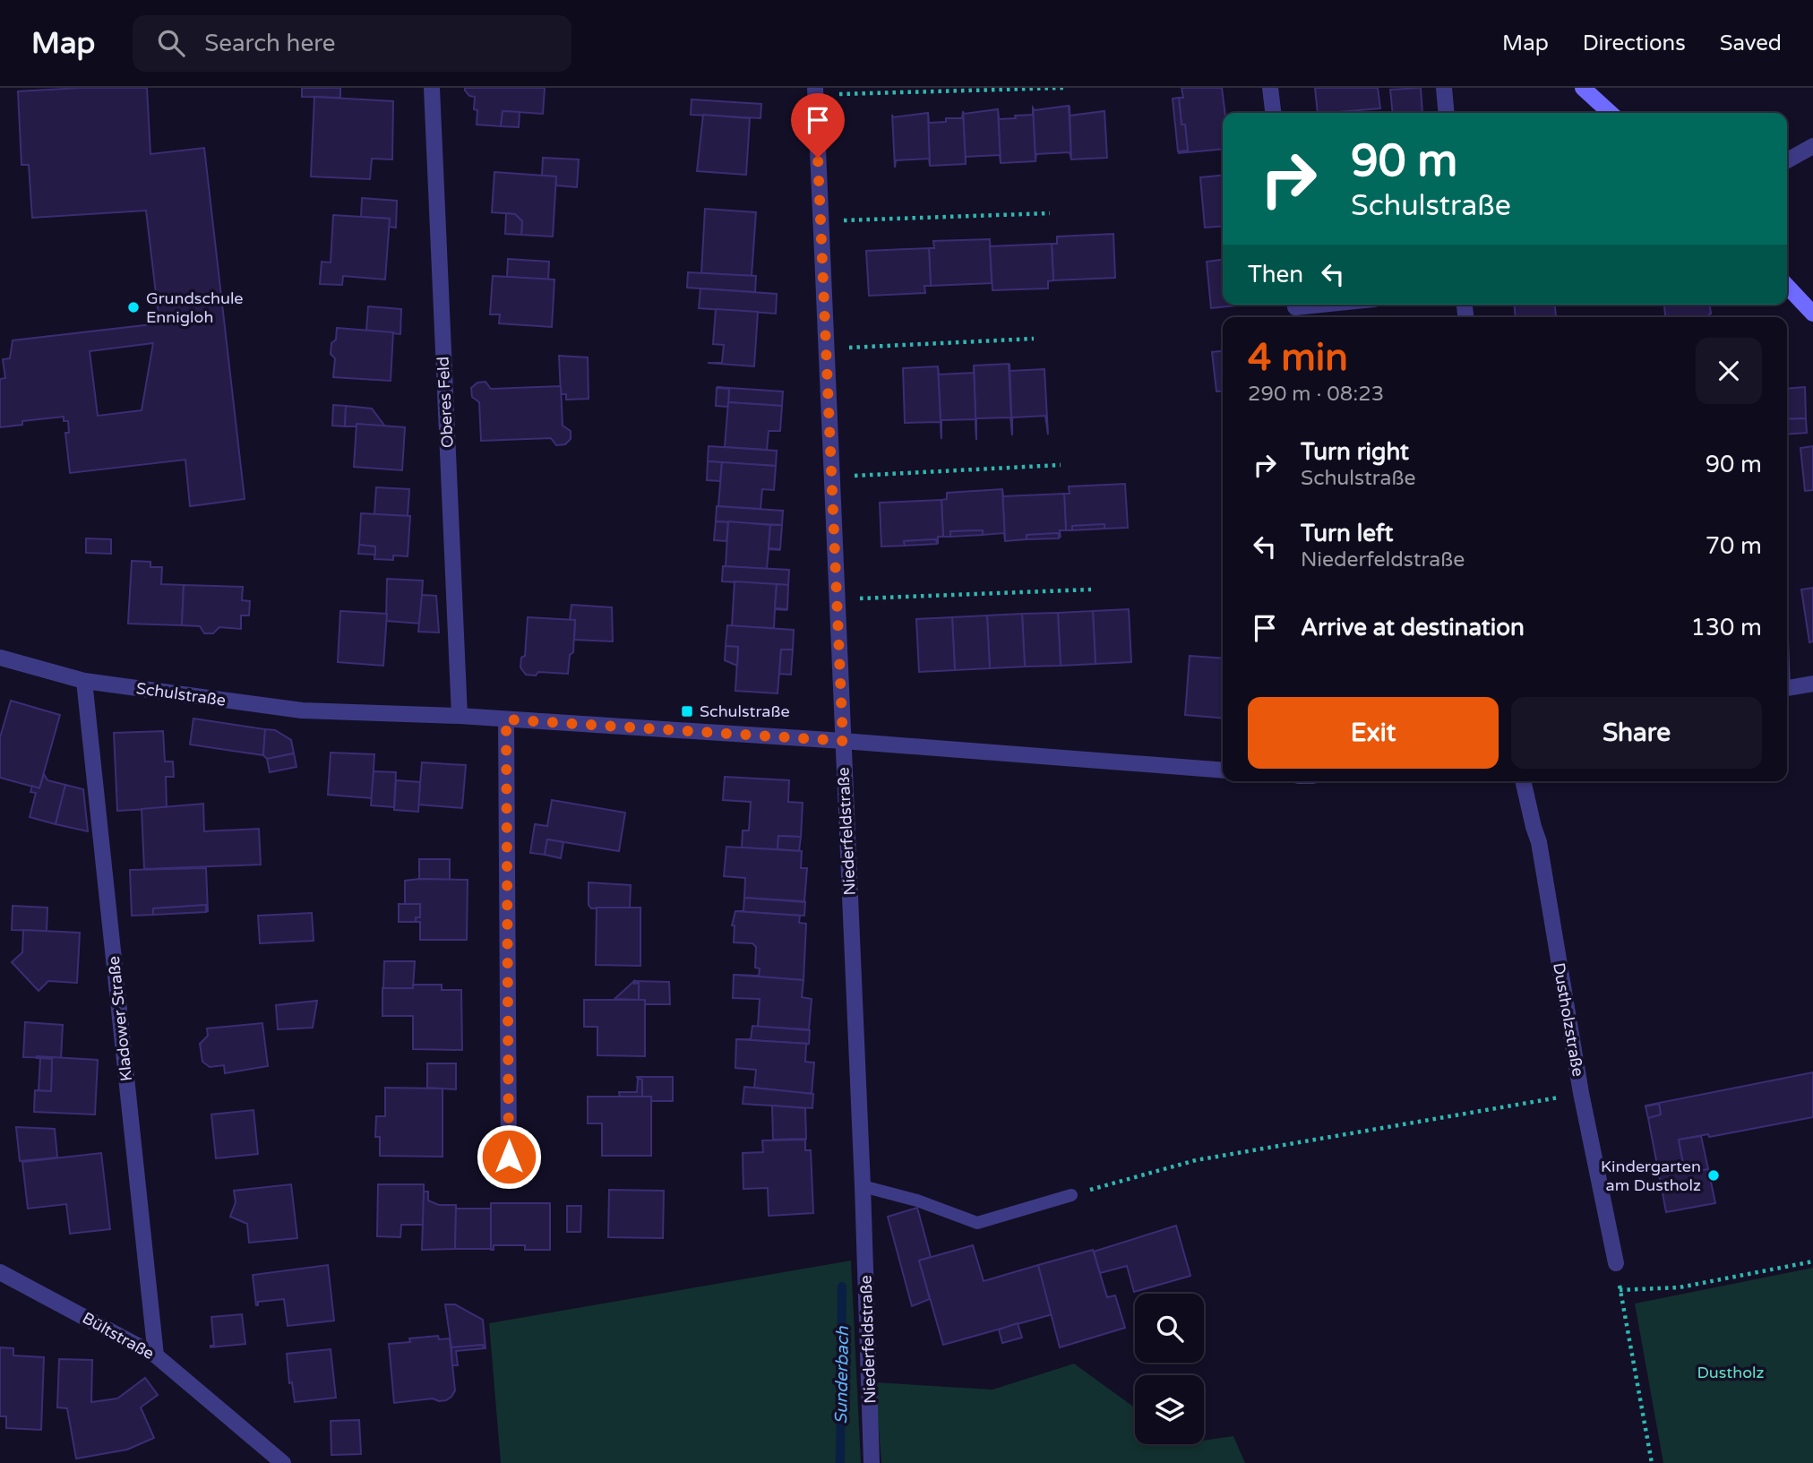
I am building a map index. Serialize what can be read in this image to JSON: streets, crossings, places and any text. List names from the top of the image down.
{
  "streets": {
    "street": [
      "Oberes Feld",
      "Schulstraße",
      "Niederfeldstraße",
      "Kladower Straße",
      "Dustholzstraße",
      "Bültstraße"
    ]
  },
  "crossings": [
    ["Oberes Feld", "Schulstraße"],
    ["Schulstraße", "Niederfeldstraße"],
    ["Schulstraße", "Kladower Straße"],
    ["Kladower Straße", "Bültstraße"]
  ],
  "water": ["Sunderbach"],
  "parks": ["Dustholz"],
  "places": {
    "other": ["Grundschule Ennigloh", "Kindergarten am Dustholz"],
    "transit": ["Schulstraße"]
  },
  "page": {
    "header": "Map",
    "search": "Search here",
    "nav": ["Map", "Directions", "Saved"],
    "turn": ["90 m", "Schulstraße"],
    "then": "Then",
    "heading": ["4 min", "290 m · 08:23"],
    "list": [
      {
        "name": "Turn right",
        "note": "Schulstraße",
        "value": "90 m"
      },
      {
        "name": "Turn left",
        "note": "Niederfeldstraße",
        "value": "70 m"
      },
      {
        "name": "Arrive at destination",
        "value": "130 m"
      }
    ],
    "buttons": ["Exit", "Share"]
  }
}
